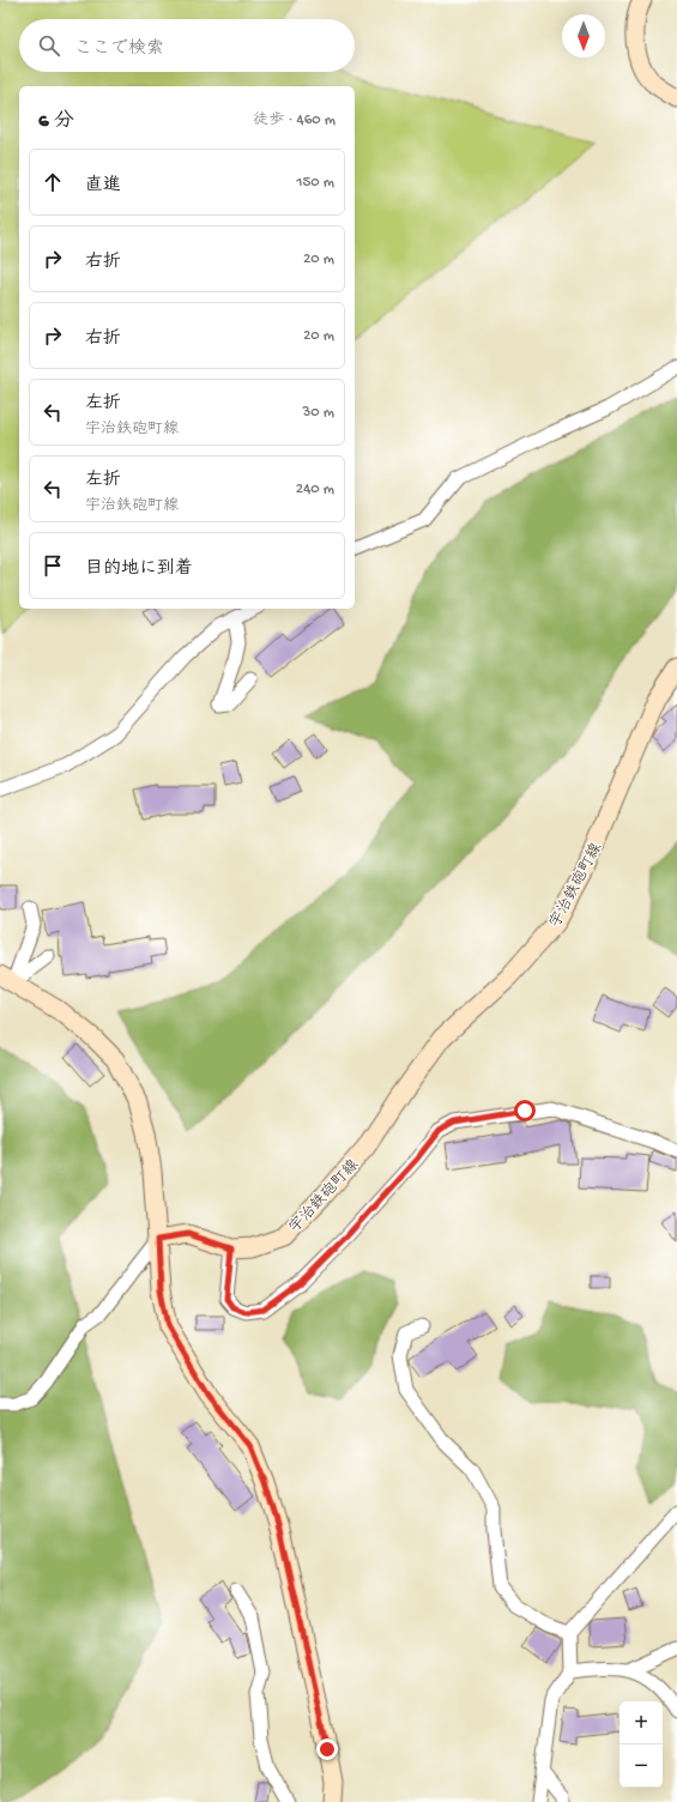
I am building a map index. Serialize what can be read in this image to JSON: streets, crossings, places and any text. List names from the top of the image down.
{
  "streets": {
    "main road": ["宇治鉄砲町線"]
  },
  "north": "bottom",
  "page": {
    "search": "ここで検索",
    "heading": ["6 分", "徒歩 · 460 m"],
    "list": [
      ["直進", "150 m"],
      ["右折", "20 m"],
      ["右折", "20 m"],
      ["左折", "宇治鉄砲町線", "30 m"],
      ["左折", "宇治鉄砲町線", "240 m"],
      "目的地に到着"
    ],
    "map_buttons": ["+", "−"]
  }
}
